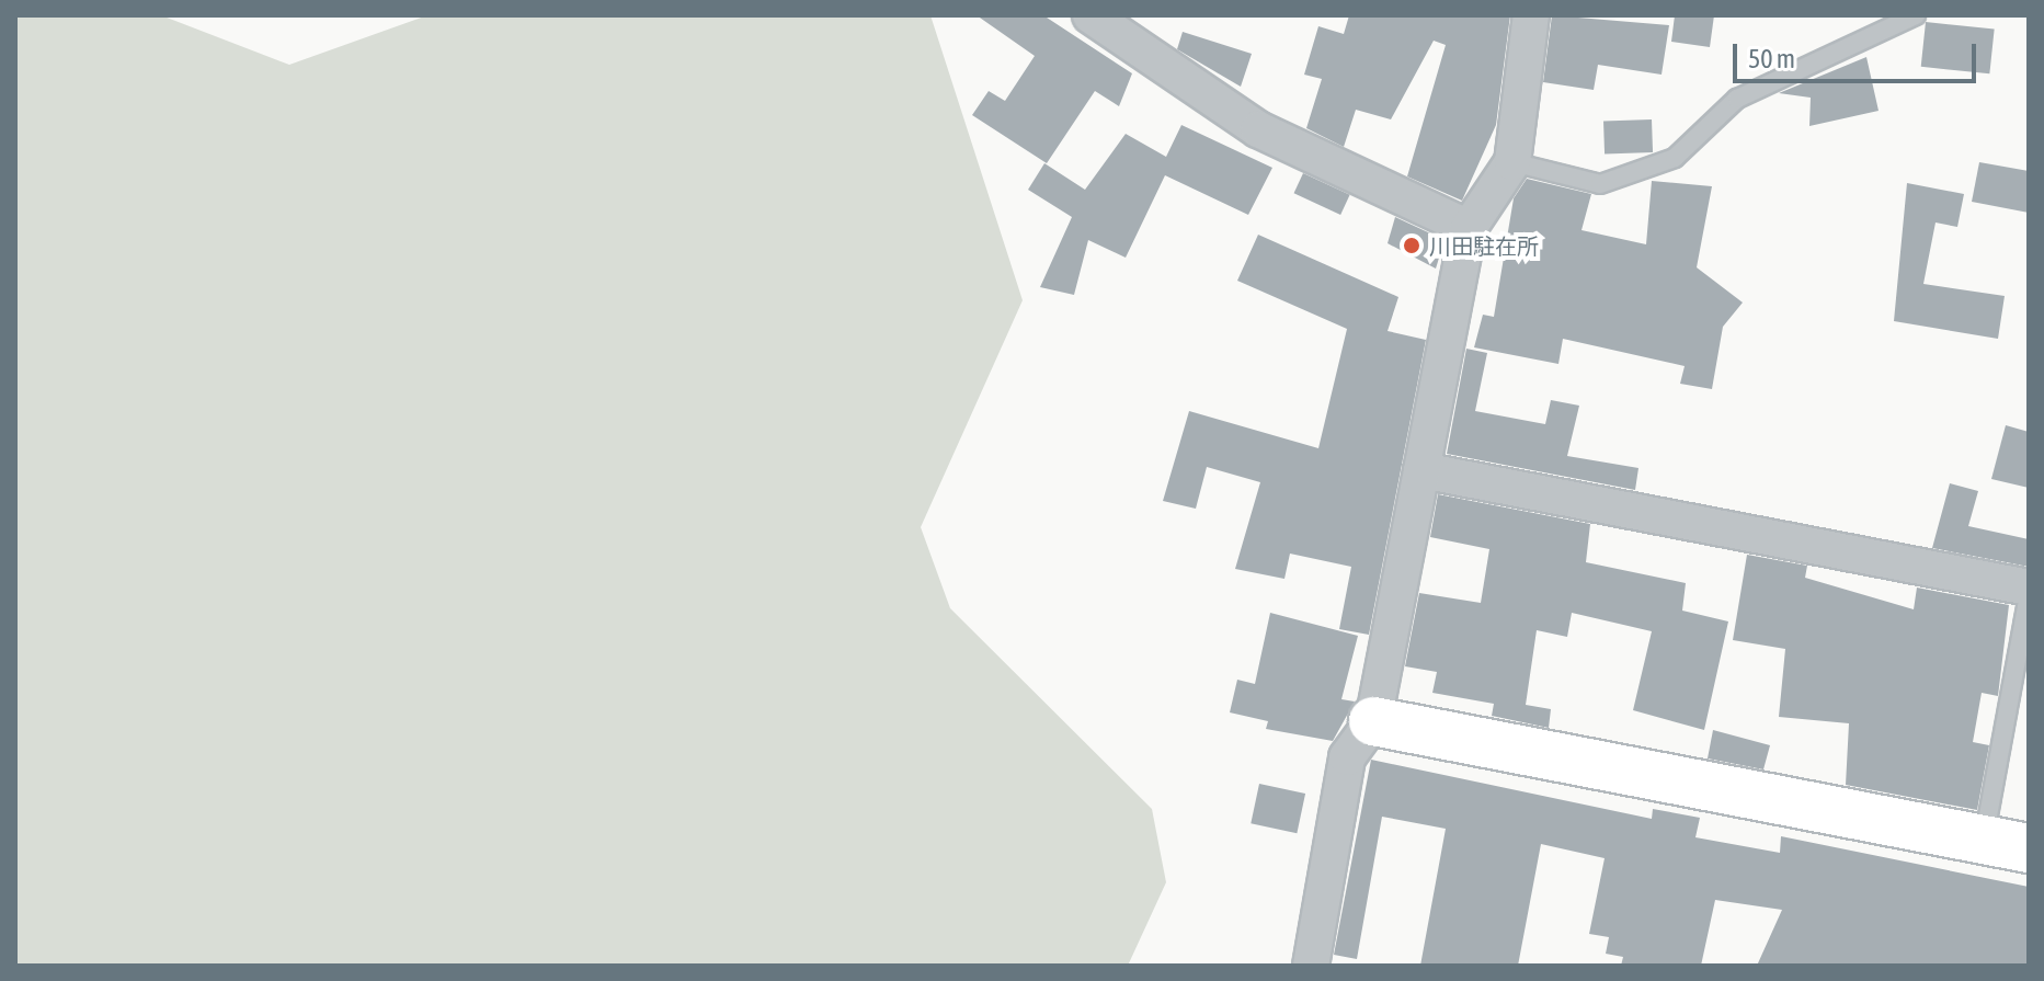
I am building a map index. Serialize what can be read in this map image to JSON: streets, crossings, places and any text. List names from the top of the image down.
{
  "places": ["川田駐在所"],
  "scale_bar": "50 m"
}
